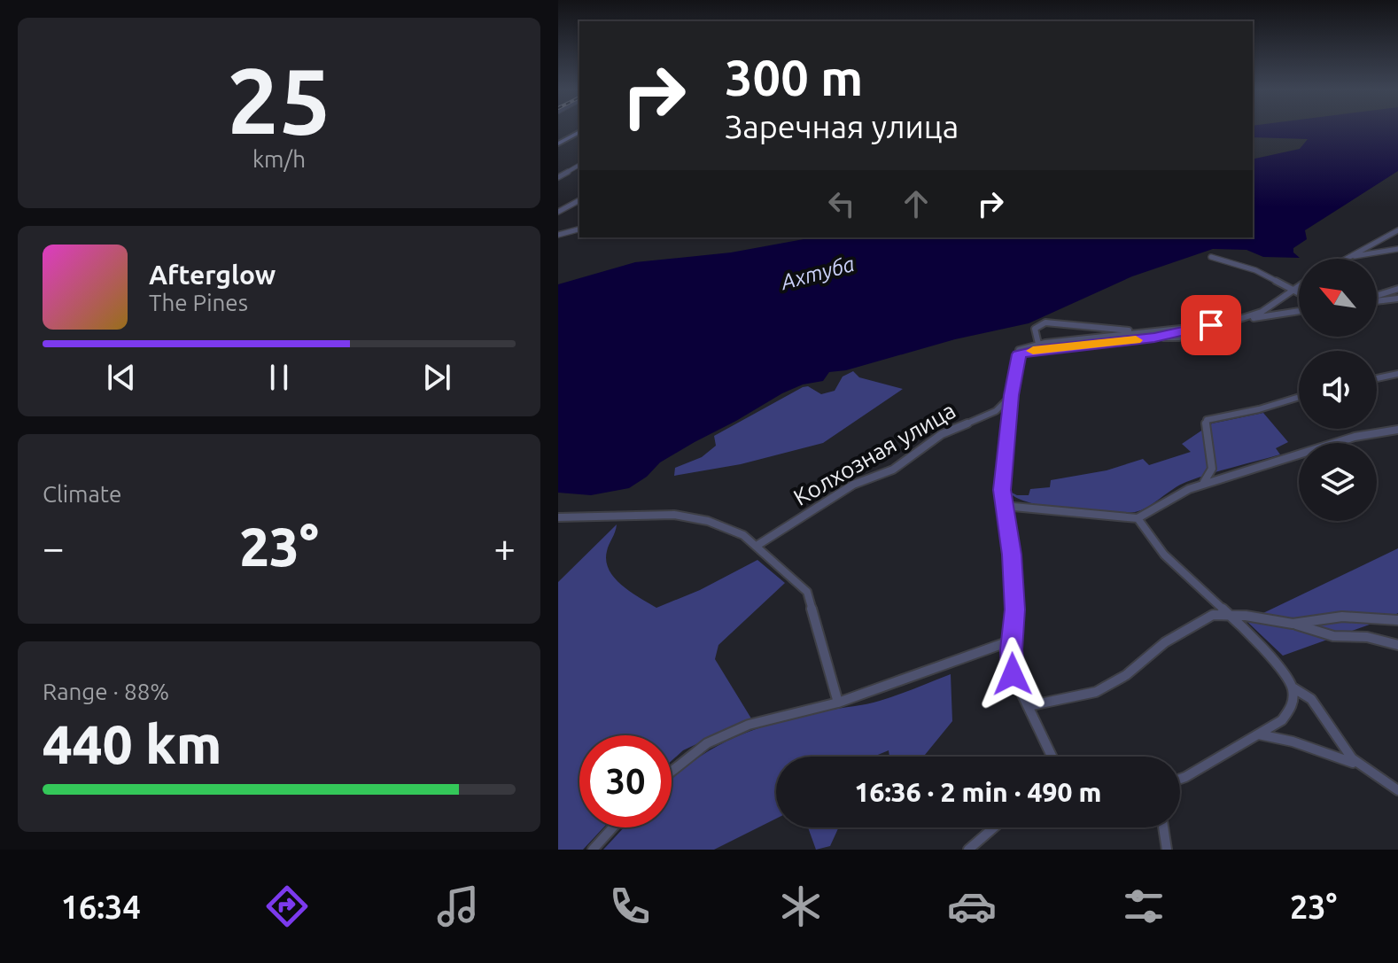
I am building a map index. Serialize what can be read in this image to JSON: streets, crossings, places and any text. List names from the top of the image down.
{
  "streets": {
    "street": ["Колхозная улица"]
  },
  "water": ["Ахтуба"],
  "north": "top left",
  "page": {
    "tile": [
      ["25", "km/h"],
      "Climate",
      ["Range · 88%", "440 km"]
    ],
    "turn": ["300 m", "Заречная улица"],
    "song": ["Afterglow", "The Pines"],
    "heat": ["−", "23°", "+"],
    "limit": "30",
    "trip": "16:36 · 2 min · 490 m",
    "tabs": ["16:34", "23°"]
  }
}
